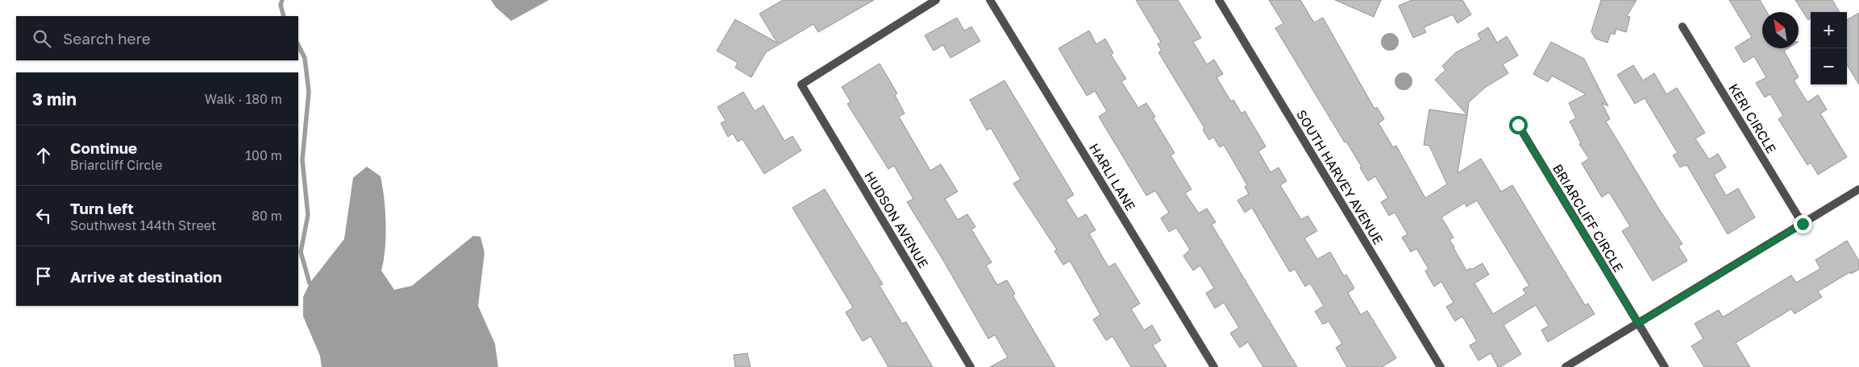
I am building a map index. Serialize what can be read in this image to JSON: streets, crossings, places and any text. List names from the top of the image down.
{
  "streets": {
    "street": [
      "KERI CIRCLE",
      "HARLI LANE",
      "SOUTH HARVEY AVENUE",
      "BRIARCLIFF CIRCLE",
      "HUDSON AVENUE"
    ]
  },
  "north": "top left",
  "page": {
    "map_buttons": ["+", "−"],
    "search": "Search here",
    "heading": ["3 min", "Walk · 180 m"],
    "list": [
      ["Continue", "Briarcliff Circle", "100 m"],
      ["Turn left", "Southwest 144th Street", "80 m"],
      "Arrive at destination"
    ]
  }
}
